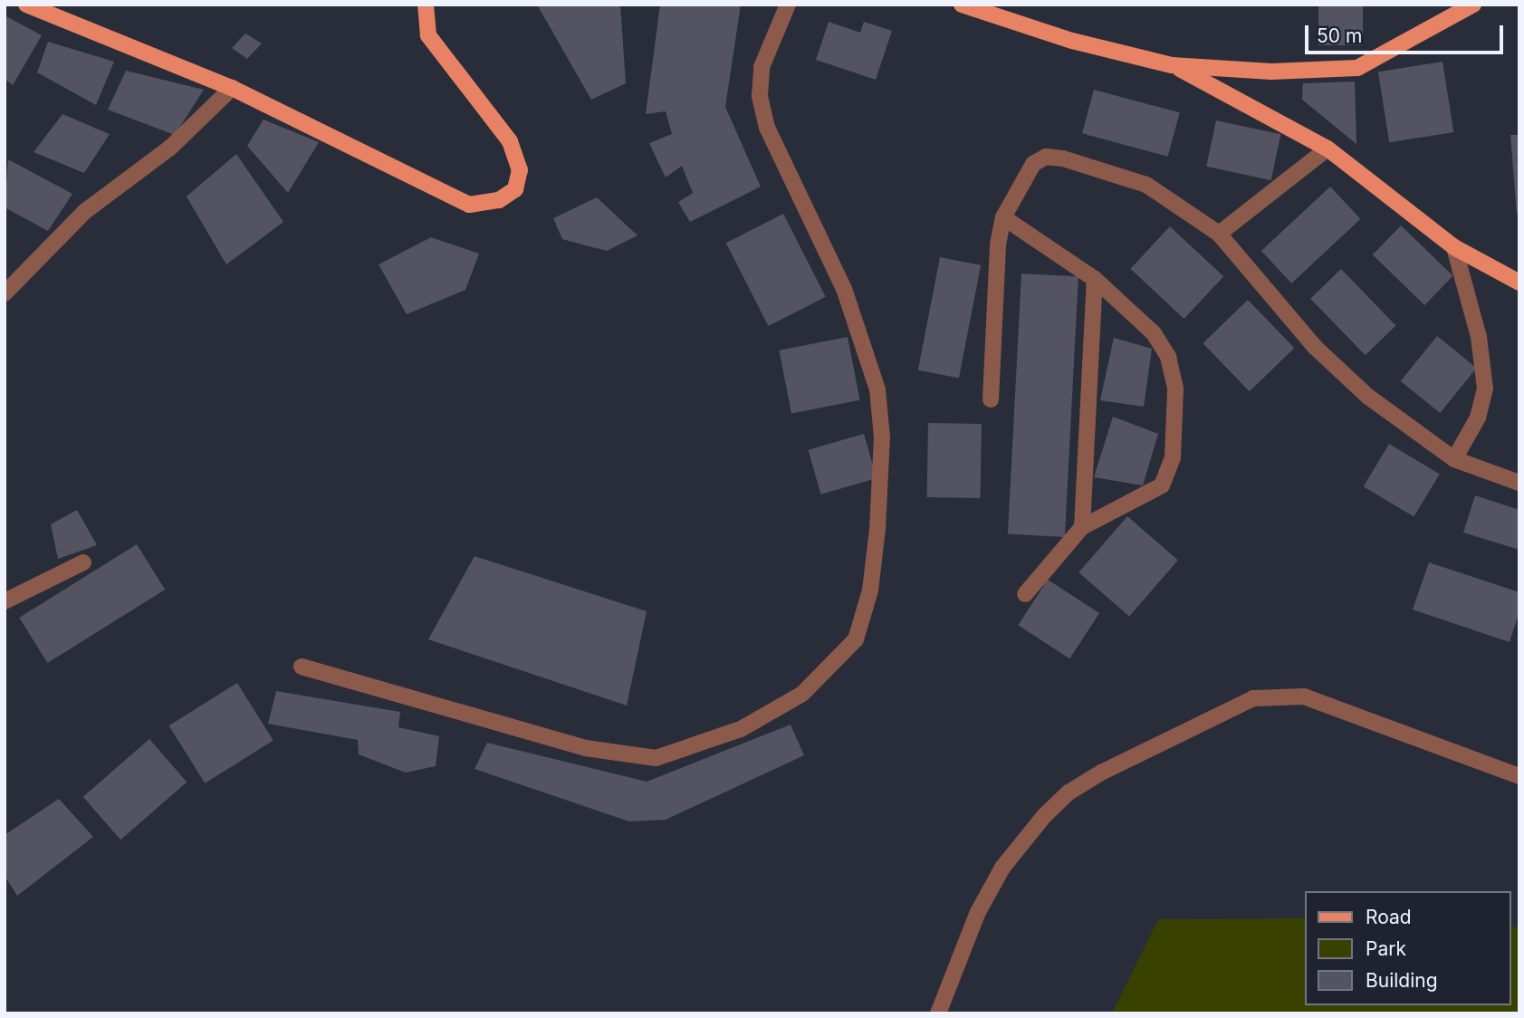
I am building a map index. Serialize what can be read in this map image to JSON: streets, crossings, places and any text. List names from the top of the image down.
{
  "legend": ["Road", "Park", "Building"],
  "scale_bar": "50 m"
}
